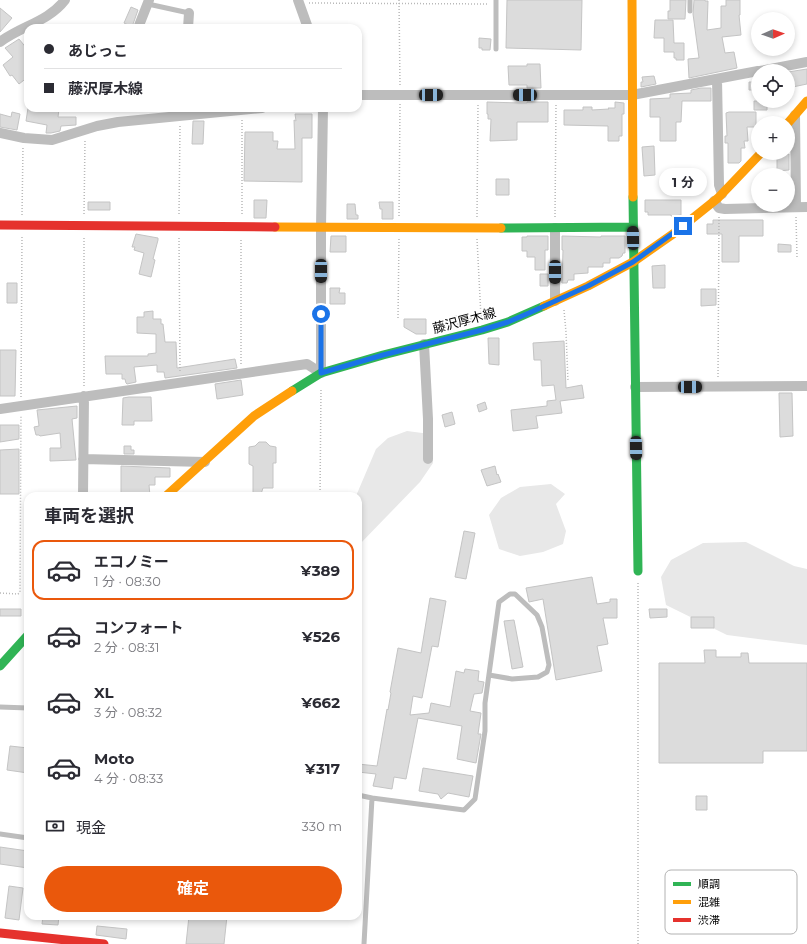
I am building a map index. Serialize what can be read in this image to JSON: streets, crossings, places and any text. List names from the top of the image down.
{
  "streets": {
    "street": ["藤沢厚木線"]
  },
  "legend": ["順調", "混雑", "渋滞"],
  "north": "right",
  "page": {
    "map_buttons": ["+", "−"],
    "banner": ["あじっこ", "藤沢厚木線"],
    "bubble": "1 分",
    "heading": "車両を選択",
    "list": [
      {
        "name": "エコノミー",
        "note": "1 分 · 08:30",
        "value": "¥389"
      },
      {
        "name": "コンフォート",
        "note": "2 分 · 08:31",
        "value": "¥526"
      },
      {
        "name": "XL",
        "note": "3 分 · 08:32",
        "value": "¥662"
      },
      {
        "name": "Moto",
        "note": "4 分 · 08:33",
        "value": "¥317"
      }
    ],
    "pay": ["現金", "330 m"],
    "buttons": "確定"
  }
}
